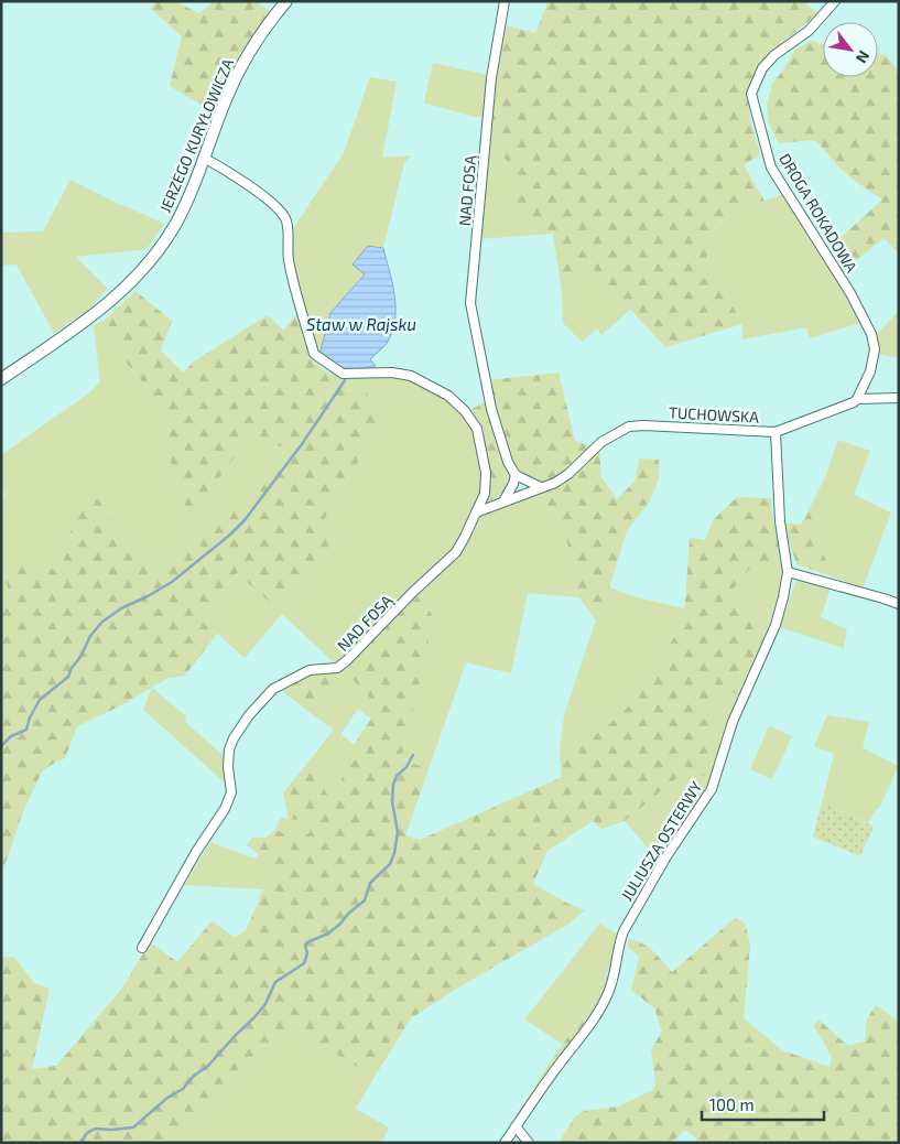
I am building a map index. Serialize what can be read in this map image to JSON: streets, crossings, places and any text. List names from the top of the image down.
{
  "streets": {
    "street": [
      "JERZEGO KURYŁOWICZA",
      "NAD FOSĄ",
      "DROGA ROKADOWA",
      "TUCHOWSKA",
      "JULIUSZA OSTERWY"
    ]
  },
  "crossings": [
    ["JERZEGO KURYŁOWICZA", "NAD FOSĄ"],
    ["DROGA ROKADOWA", "TUCHOWSKA"],
    ["TUCHOWSKA", "JULIUSZA OSTERWY"]
  ],
  "water": ["Staw w Rajsku"],
  "scale_bar": "100 m",
  "north": "bottom right"
}
